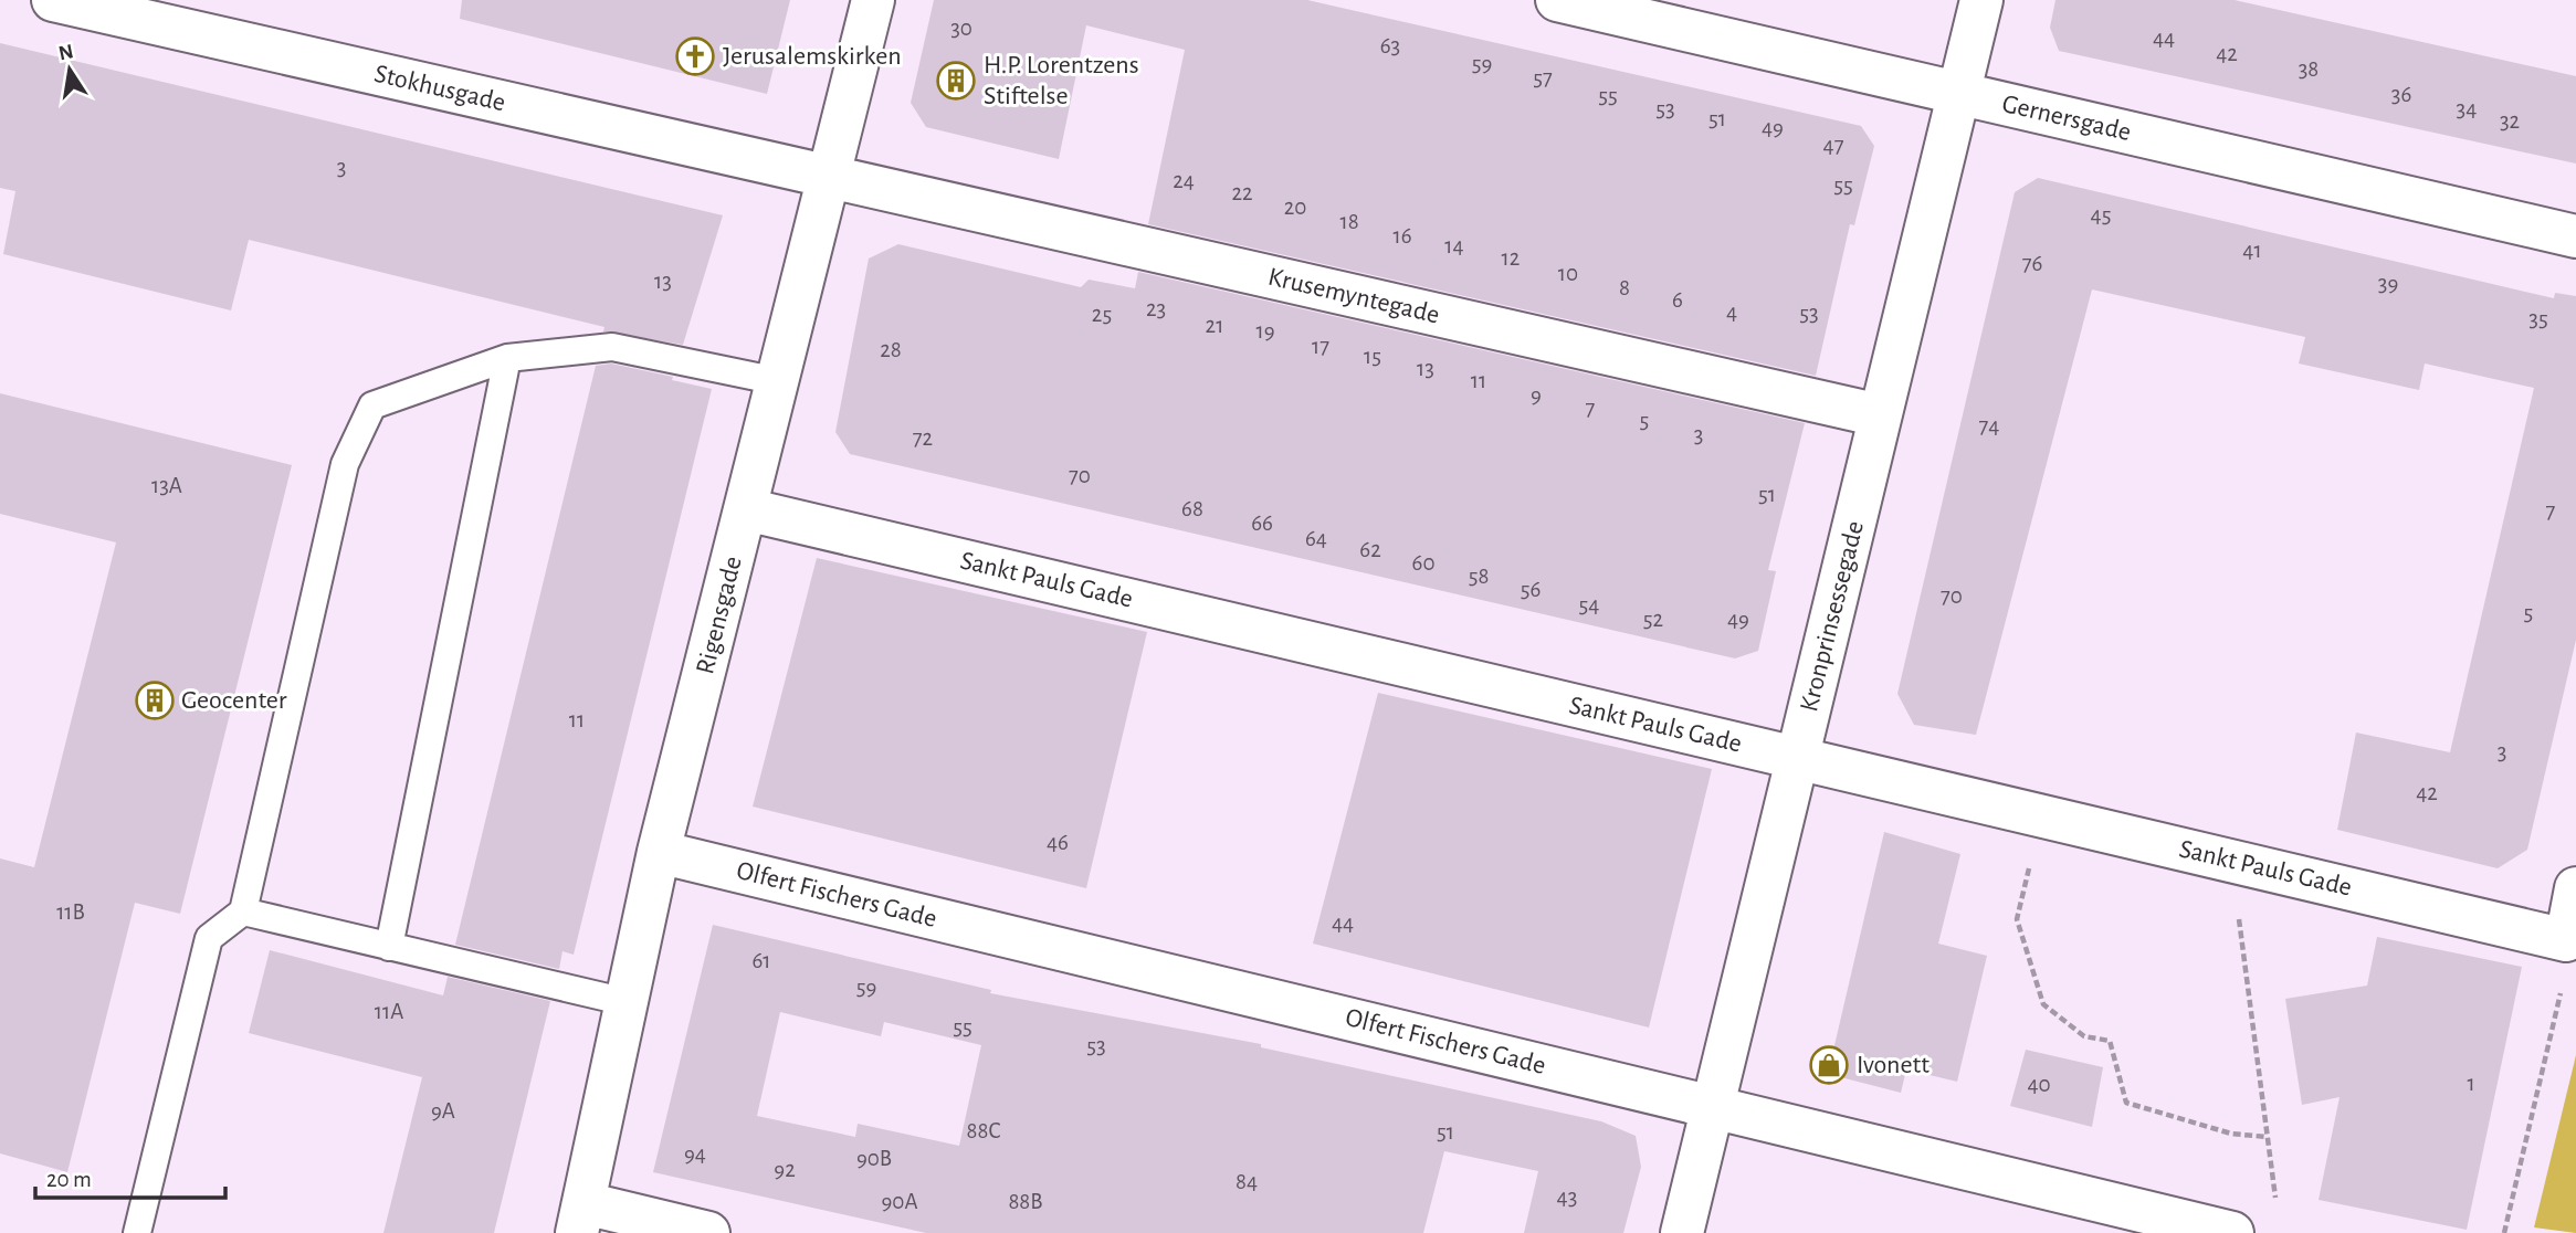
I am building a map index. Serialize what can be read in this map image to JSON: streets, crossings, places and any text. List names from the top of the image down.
{
  "streets": {
    "street": [
      "Stokhusgade",
      "Gernersgade",
      "Krusemyntegade",
      "Sankt Pauls Gade",
      "Rigensgade",
      "Kronprinsessegade",
      "Olfert Fischers Gade"
    ]
  },
  "crossings": [
    ["Stokhusgade", "Krusemyntegade"],
    ["Stokhusgade", "Rigensgade"],
    ["Gernersgade", "Kronprinsessegade"],
    ["Krusemyntegade", "Rigensgade"],
    ["Krusemyntegade", "Kronprinsessegade"],
    ["Sankt Pauls Gade", "Rigensgade"],
    ["Sankt Pauls Gade", "Kronprinsessegade"],
    ["Rigensgade", "Olfert Fischers Gade"],
    ["Kronprinsessegade", "Olfert Fischers Gade"]
  ],
  "places": {
    "church": ["Jerusalemskirken"],
    "building": ["H.P. Lorentzens Stiftelse", "Geocenter"],
    "shop": ["Ivonett"]
  },
  "house_numbers": [
    "30",
    "44",
    "63",
    "42",
    "59",
    "38",
    "57",
    "36",
    "55",
    "53",
    "34",
    "51",
    "32",
    "49",
    "47",
    "3",
    "24",
    "55",
    "22",
    "20",
    "45",
    "18",
    "16",
    "14",
    "41",
    "12",
    "76",
    "10",
    "13",
    "39",
    "8",
    "6",
    "23",
    "4",
    "53",
    "25",
    "35",
    "21",
    "19",
    "17",
    "28",
    "15",
    "13",
    "11",
    "9",
    "7",
    "5",
    "74",
    "3",
    "72",
    "70",
    "13A",
    "51",
    "68",
    "7",
    "66",
    "64",
    "62",
    "60",
    "58",
    "56",
    "70",
    "54",
    "5",
    "52",
    "49",
    "11",
    "3",
    "42",
    "46",
    "11B",
    "44",
    "61",
    "59",
    "11A",
    "55",
    "53",
    "1",
    "40",
    "9A",
    "88C",
    "51",
    "94",
    "90B",
    "92",
    "84",
    "43",
    "90A",
    "88B"
  ],
  "scale_bar": "20 m",
  "north": "top"
}
